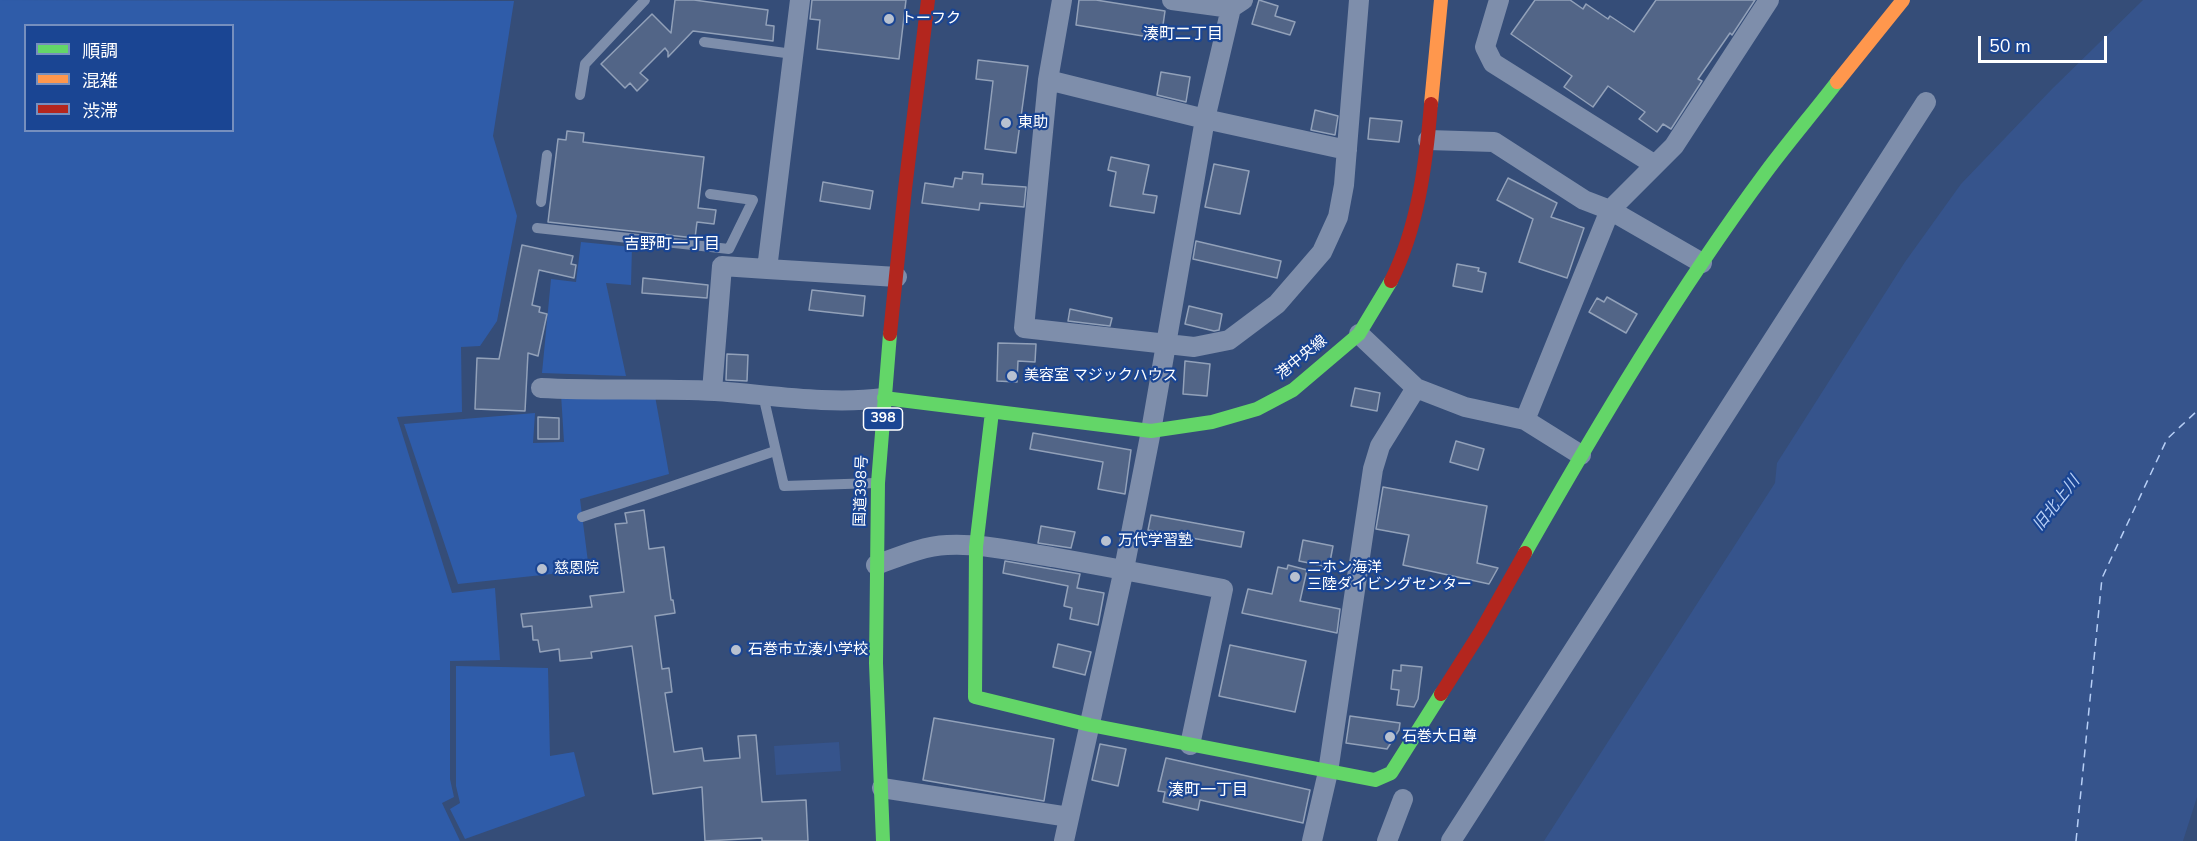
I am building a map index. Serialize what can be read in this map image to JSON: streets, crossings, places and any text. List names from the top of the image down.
{
  "streets": {
    "main road": ["港中央線", "398", "国道398号"]
  },
  "crossings": [
    ["港中央線", "国道398号"]
  ],
  "districts": ["湊町二丁目", "吉野町一丁目", "湊町一丁目"],
  "water": ["旧北上川"],
  "places": [
    "トーフク",
    "東助",
    "美容室 マジックハウス",
    "万代学習塾",
    "慈恩院",
    "ニホン海洋 三陸ダイビングセンター",
    "石巻市立湊小学校",
    "石巻大日尊"
  ],
  "legend": ["順調", "混雑", "渋滞"],
  "scale_bar": "50 m"
}
